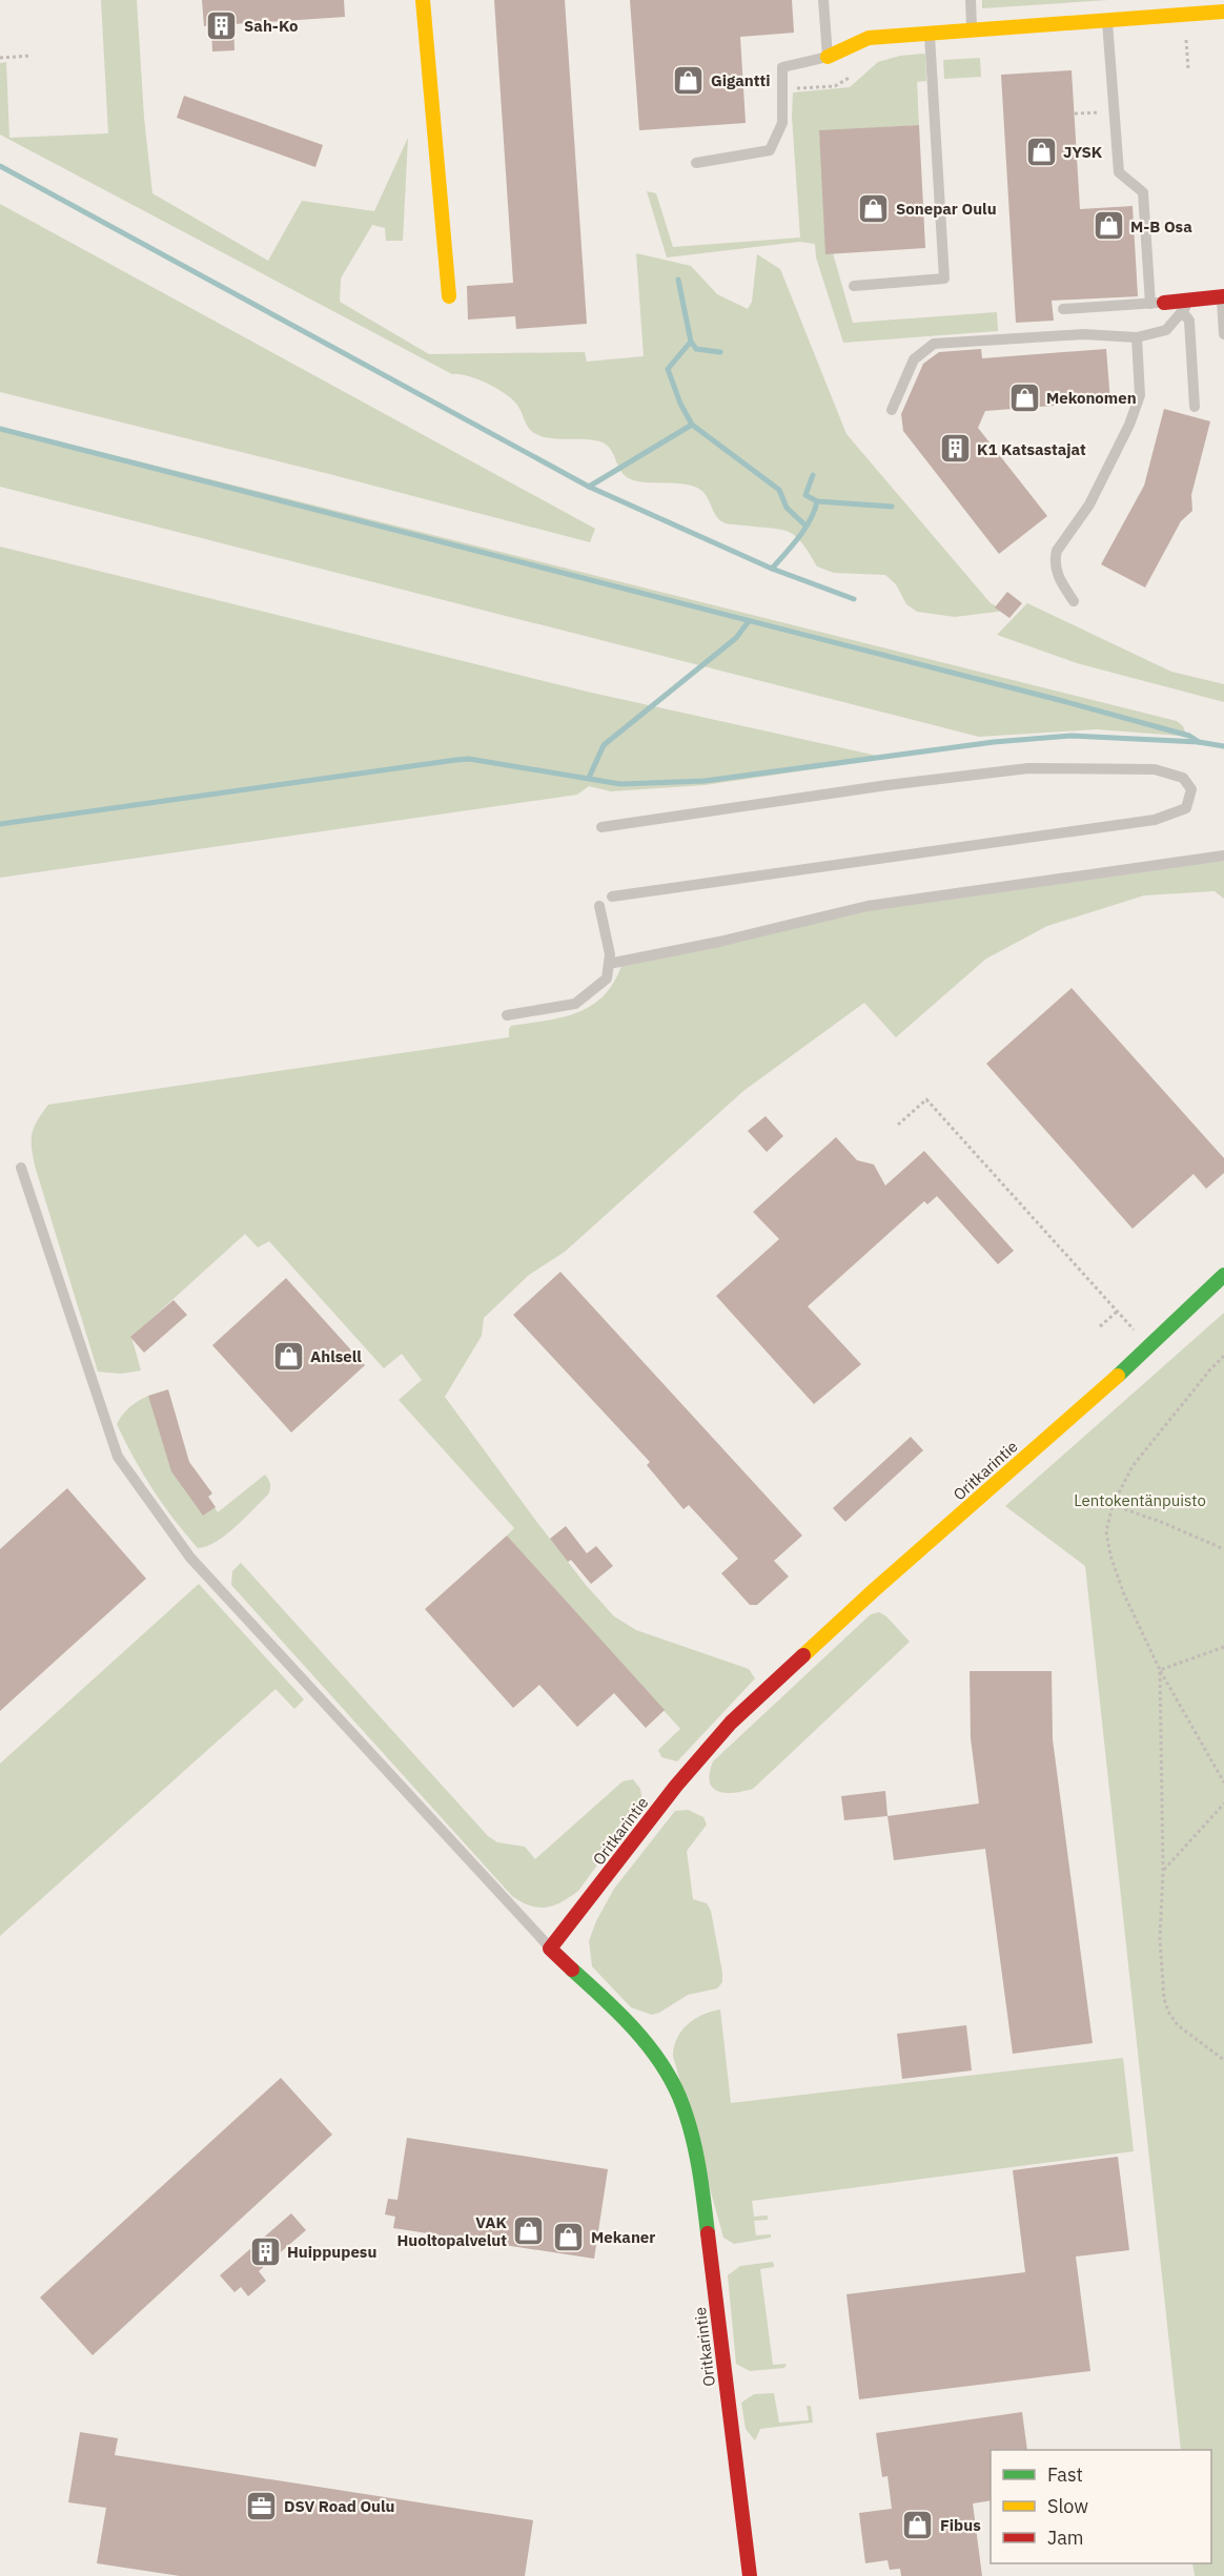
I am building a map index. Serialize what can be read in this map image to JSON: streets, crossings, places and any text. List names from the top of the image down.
{
  "streets": {
    "street": ["Oritkarintie"]
  },
  "parks": ["Lentokentänpuisto"],
  "places": {
    "building": ["Sah-Ko", "K1 Katsastajat", "Huippupesu"],
    "shop": [
      "Gigantti",
      "JYSK",
      "Sonepar Oulu",
      "M-B Osa",
      "Mekonomen",
      "Ahlsell",
      "VAK Huoltopalvelut",
      "Mekaner",
      "Fibus"
    ],
    "office": ["DSV Road Oulu"]
  },
  "legend": ["Fast", "Slow", "Jam"]
}
